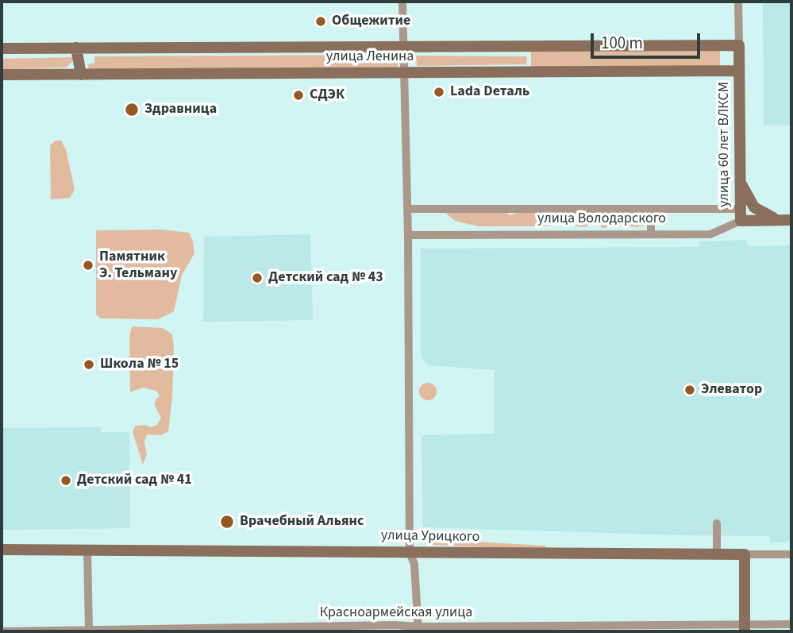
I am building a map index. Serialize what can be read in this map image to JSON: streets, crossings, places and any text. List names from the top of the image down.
{
  "streets": {
    "street": [
      "улица Ленина",
      "улица 60 лет ВЛКСМ",
      "улица Володарского",
      "улица Урицкого",
      "Красноармейская улица"
    ]
  },
  "crossings": [
    ["улица Ленина", "улица 60 лет ВЛКСМ"],
    ["улица 60 лет ВЛКСМ", "улица Володарского"]
  ],
  "places": [
    "Общежитие",
    "Lada Dеталь",
    "СДЭК",
    "Здравница",
    "Памятник Э. Тельману",
    "Детский сад № 43",
    "Школа № 15",
    "Элеватор",
    "Детский сад № 41",
    "Врачебный Альянс"
  ],
  "scale_bar": "100 m"
}
